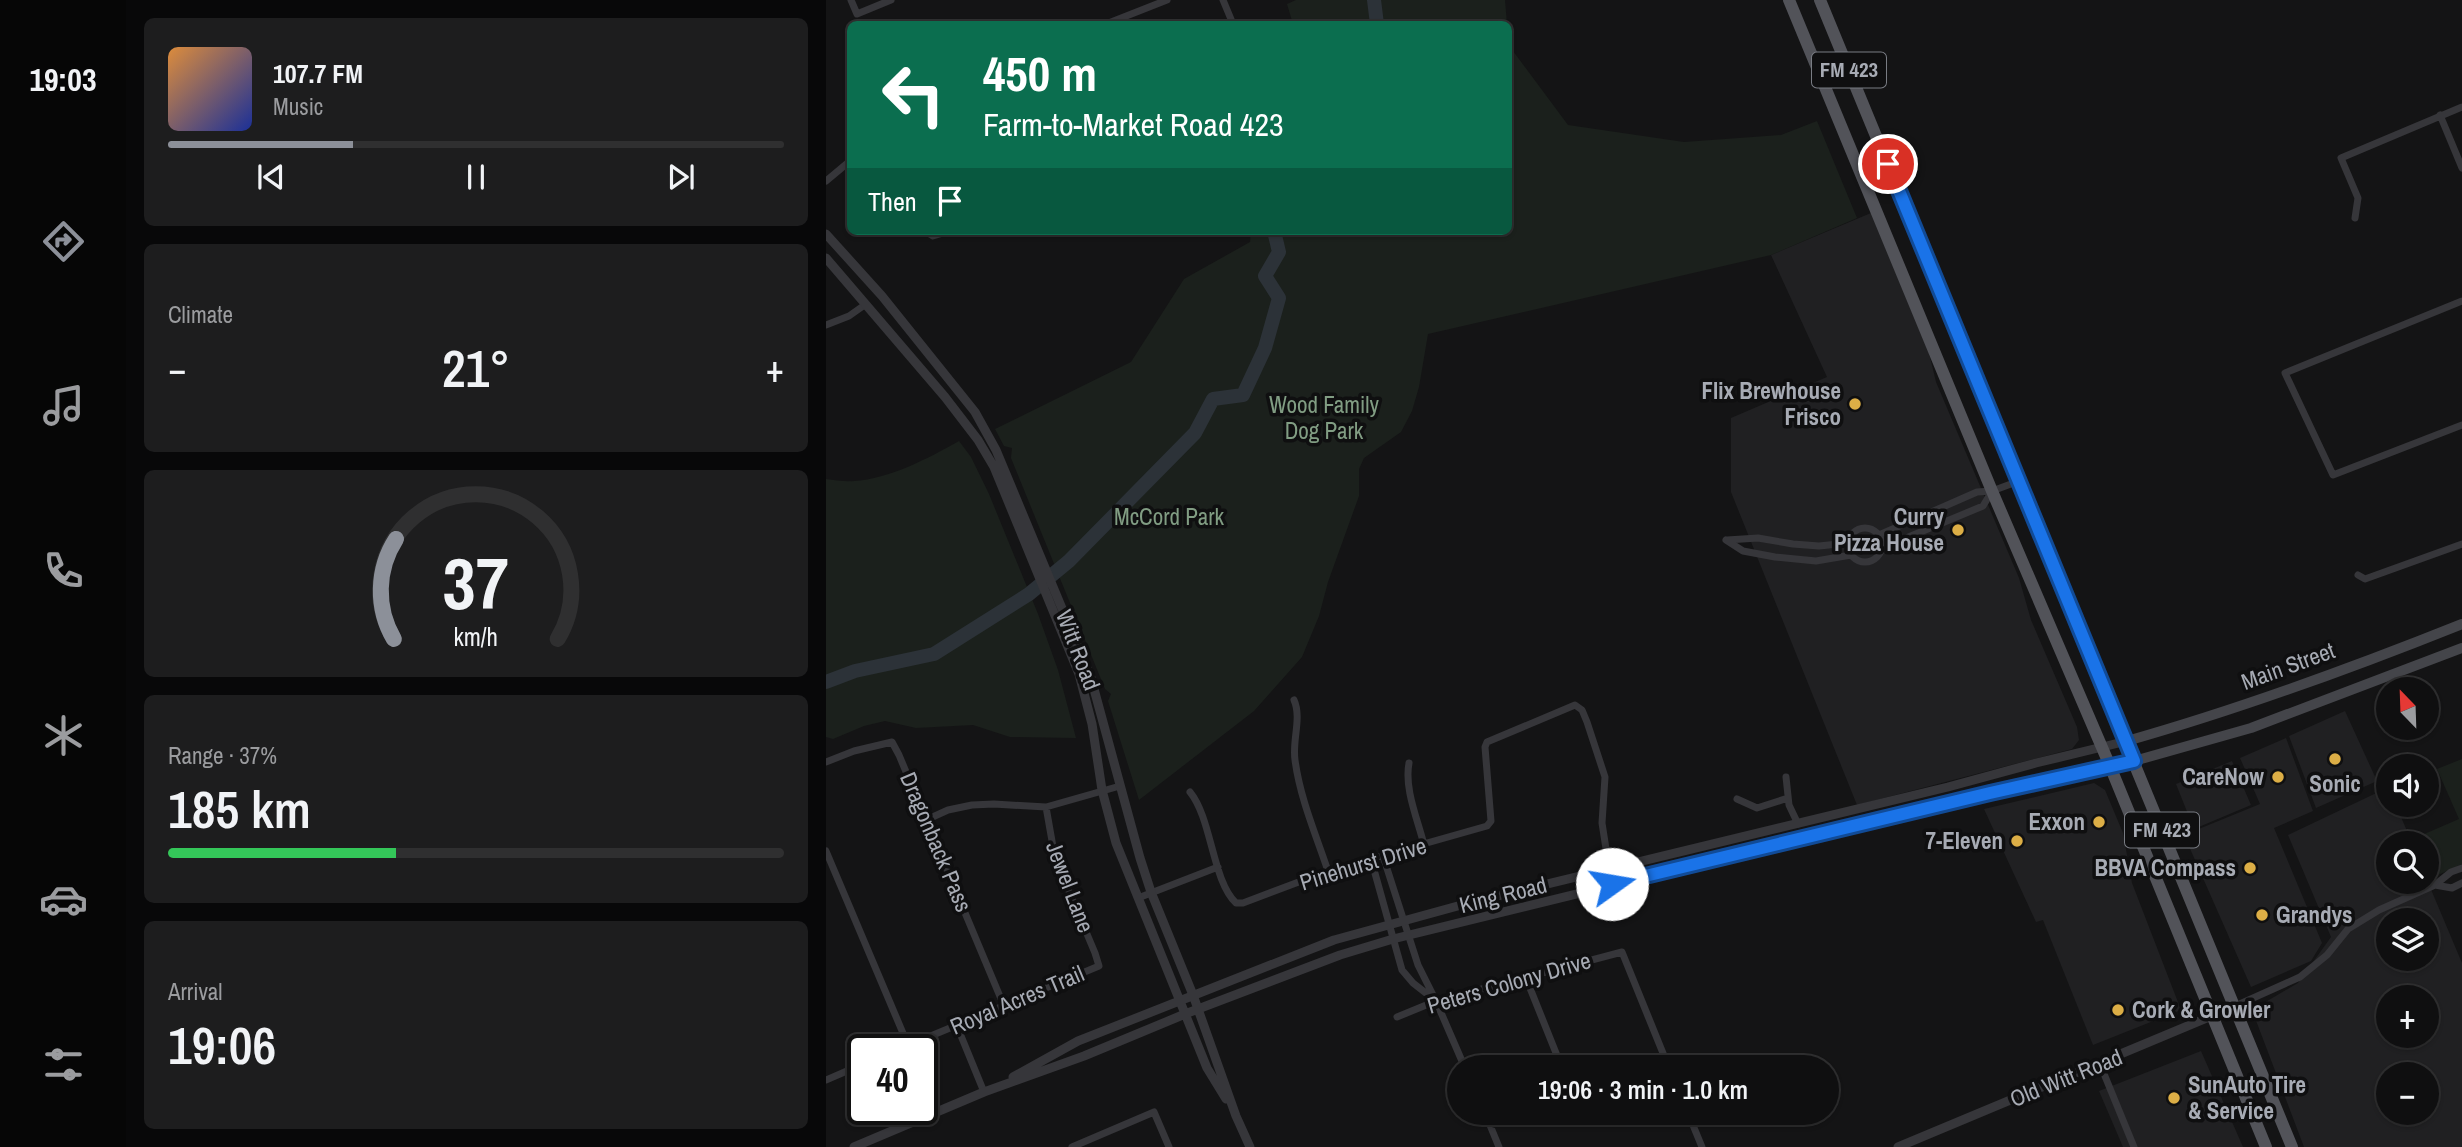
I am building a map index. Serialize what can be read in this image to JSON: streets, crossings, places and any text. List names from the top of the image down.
{
  "streets": {
    "main road": ["FM 423", "Main Street"],
    "street": [
      "Witt Road",
      "Dragonback Pass",
      "Pinehurst Drive",
      "Jewel Lane",
      "King Road",
      "Peters Colony Drive",
      "Royal Acres Trail",
      "Old Witt Road"
    ]
  },
  "crossings": [
    ["FM 423", "Main Street"],
    ["FM 423", "King Road"],
    ["FM 423", "Old Witt Road"],
    ["Witt Road", "King Road"],
    ["Main Street", "King Road"],
    ["Dragonback Pass", "Royal Acres Trail"],
    ["Pinehurst Drive", "King Road"],
    ["Jewel Lane", "Royal Acres Trail"]
  ],
  "parks": ["Wood Family Dog Park", "McCord Park"],
  "places": [
    "Flix Brewhouse Frisco",
    "Curry Pizza House",
    "Sonic",
    "CareNow",
    "Exxon",
    "7-Eleven",
    "BBVA Compass",
    "Grandys",
    "Cork & Growler",
    "SunAuto Tire & Service"
  ],
  "north": "top left",
  "page": {
    "tabs": "19:03",
    "turn": ["450 m", "Farm-to-Market Road 423"],
    "song": ["107.7 FM", "Music"],
    "then": "Then",
    "tile": [
      "Climate",
      ["Range · 37%", "185 km"],
      ["Arrival", "19:06"]
    ],
    "heat": ["−", "21°", "+"],
    "map_buttons": ["+", "−"],
    "limit": "40",
    "trip": "19:06 · 3 min · 1.0 km",
    "gauge": ["37", "km/h"]
  }
}
